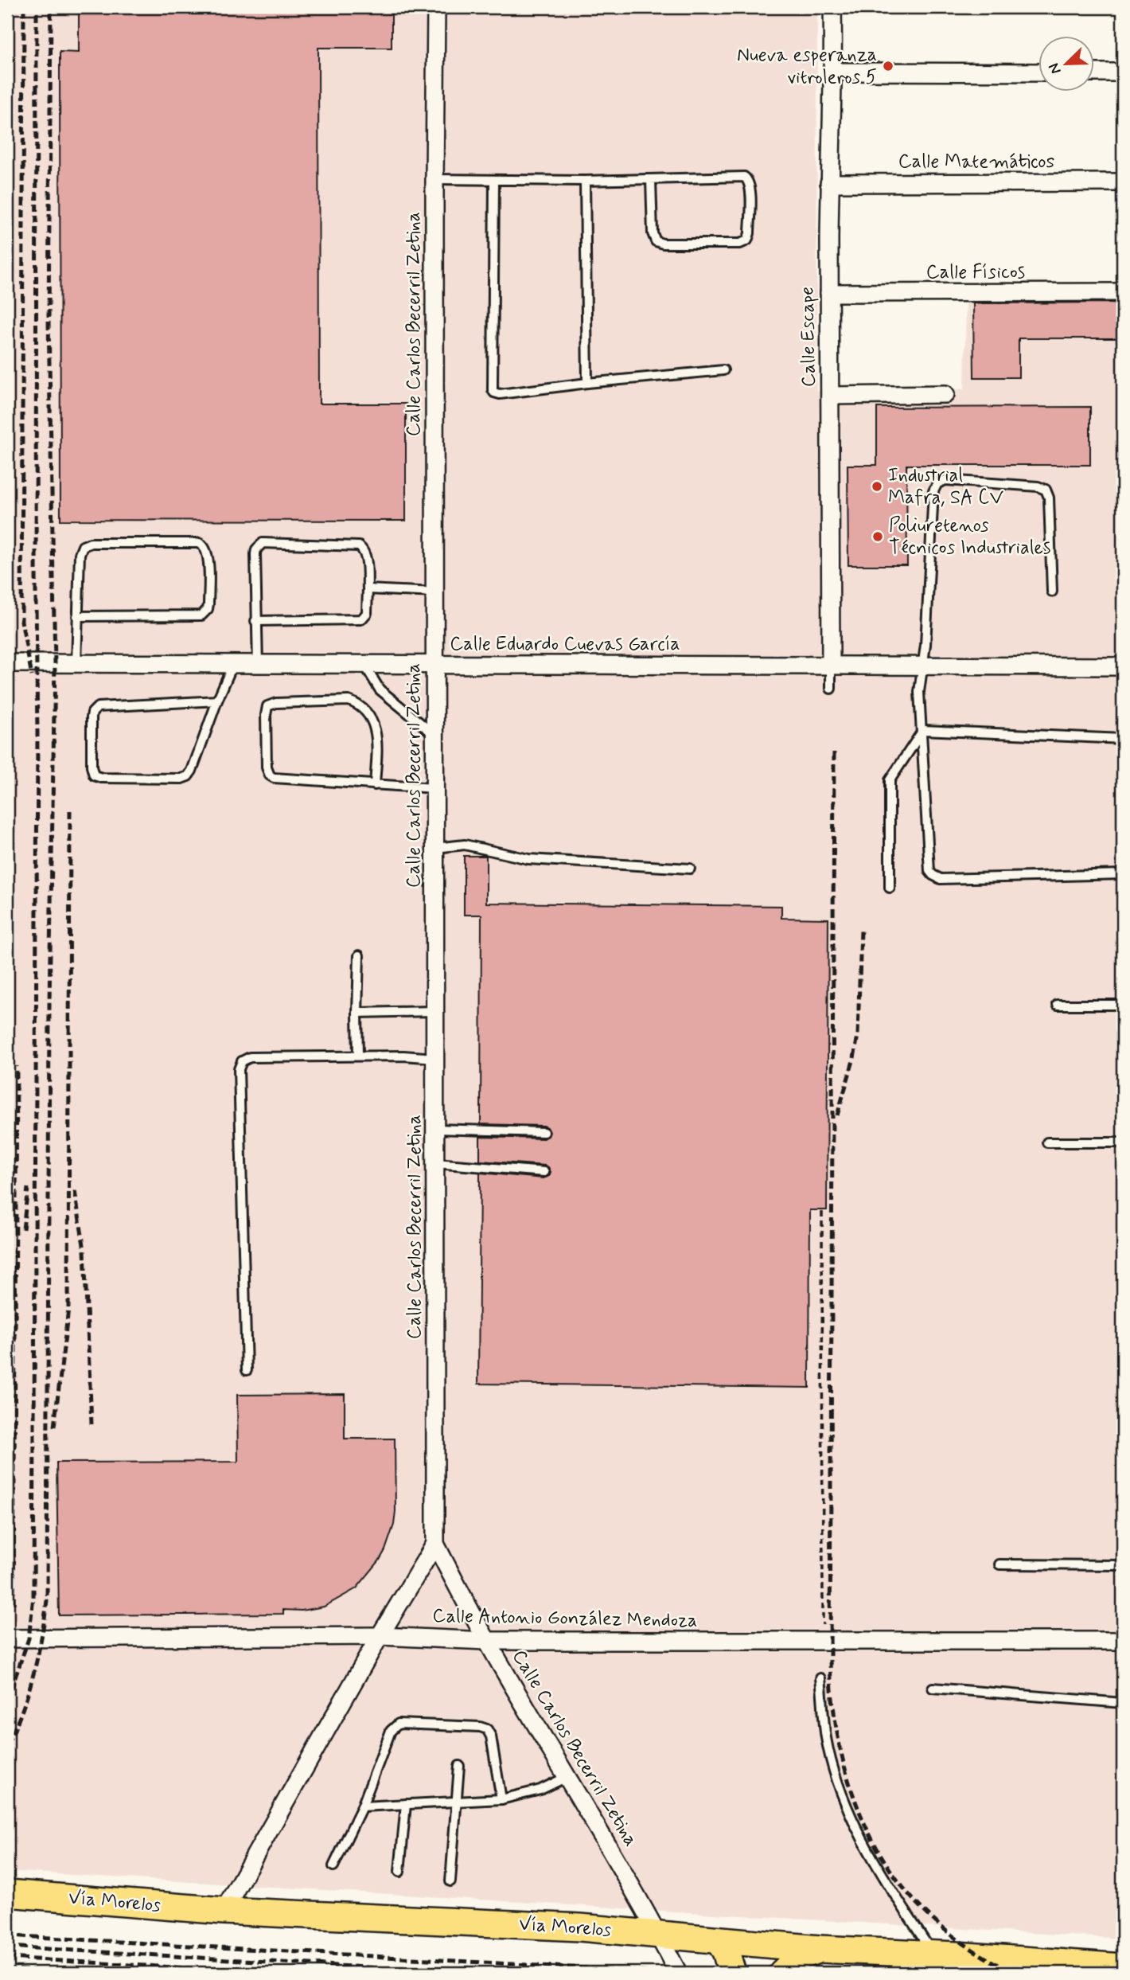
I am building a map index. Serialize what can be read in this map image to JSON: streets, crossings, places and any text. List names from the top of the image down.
{
  "streets": {
    "main road": ["Vía Morelos"],
    "street": [
      "Calle Matemáticos",
      "Calle Físicos",
      "Calle Carlos Becerril Zetina",
      "Calle Escape",
      "Calle Eduardo Cuevas García",
      "Calle Antonio González Mendoza"
    ]
  },
  "crossings": [
    ["Calle Matemáticos", "Calle Escape"],
    ["Calle Físicos", "Calle Escape"],
    ["Calle Carlos Becerril Zetina", "Calle Eduardo Cuevas García"],
    ["Calle Carlos Becerril Zetina", "Calle Antonio González Mendoza"],
    ["Calle Carlos Becerril Zetina", "Vía Morelos"],
    ["Calle Escape", "Calle Eduardo Cuevas García"]
  ],
  "places": ["Nueva esperanza vitroleros 5", "Industrial Mafra, SA CV", "Poliuretenos Técnicos Industriales"],
  "north": "bottom left"
}
